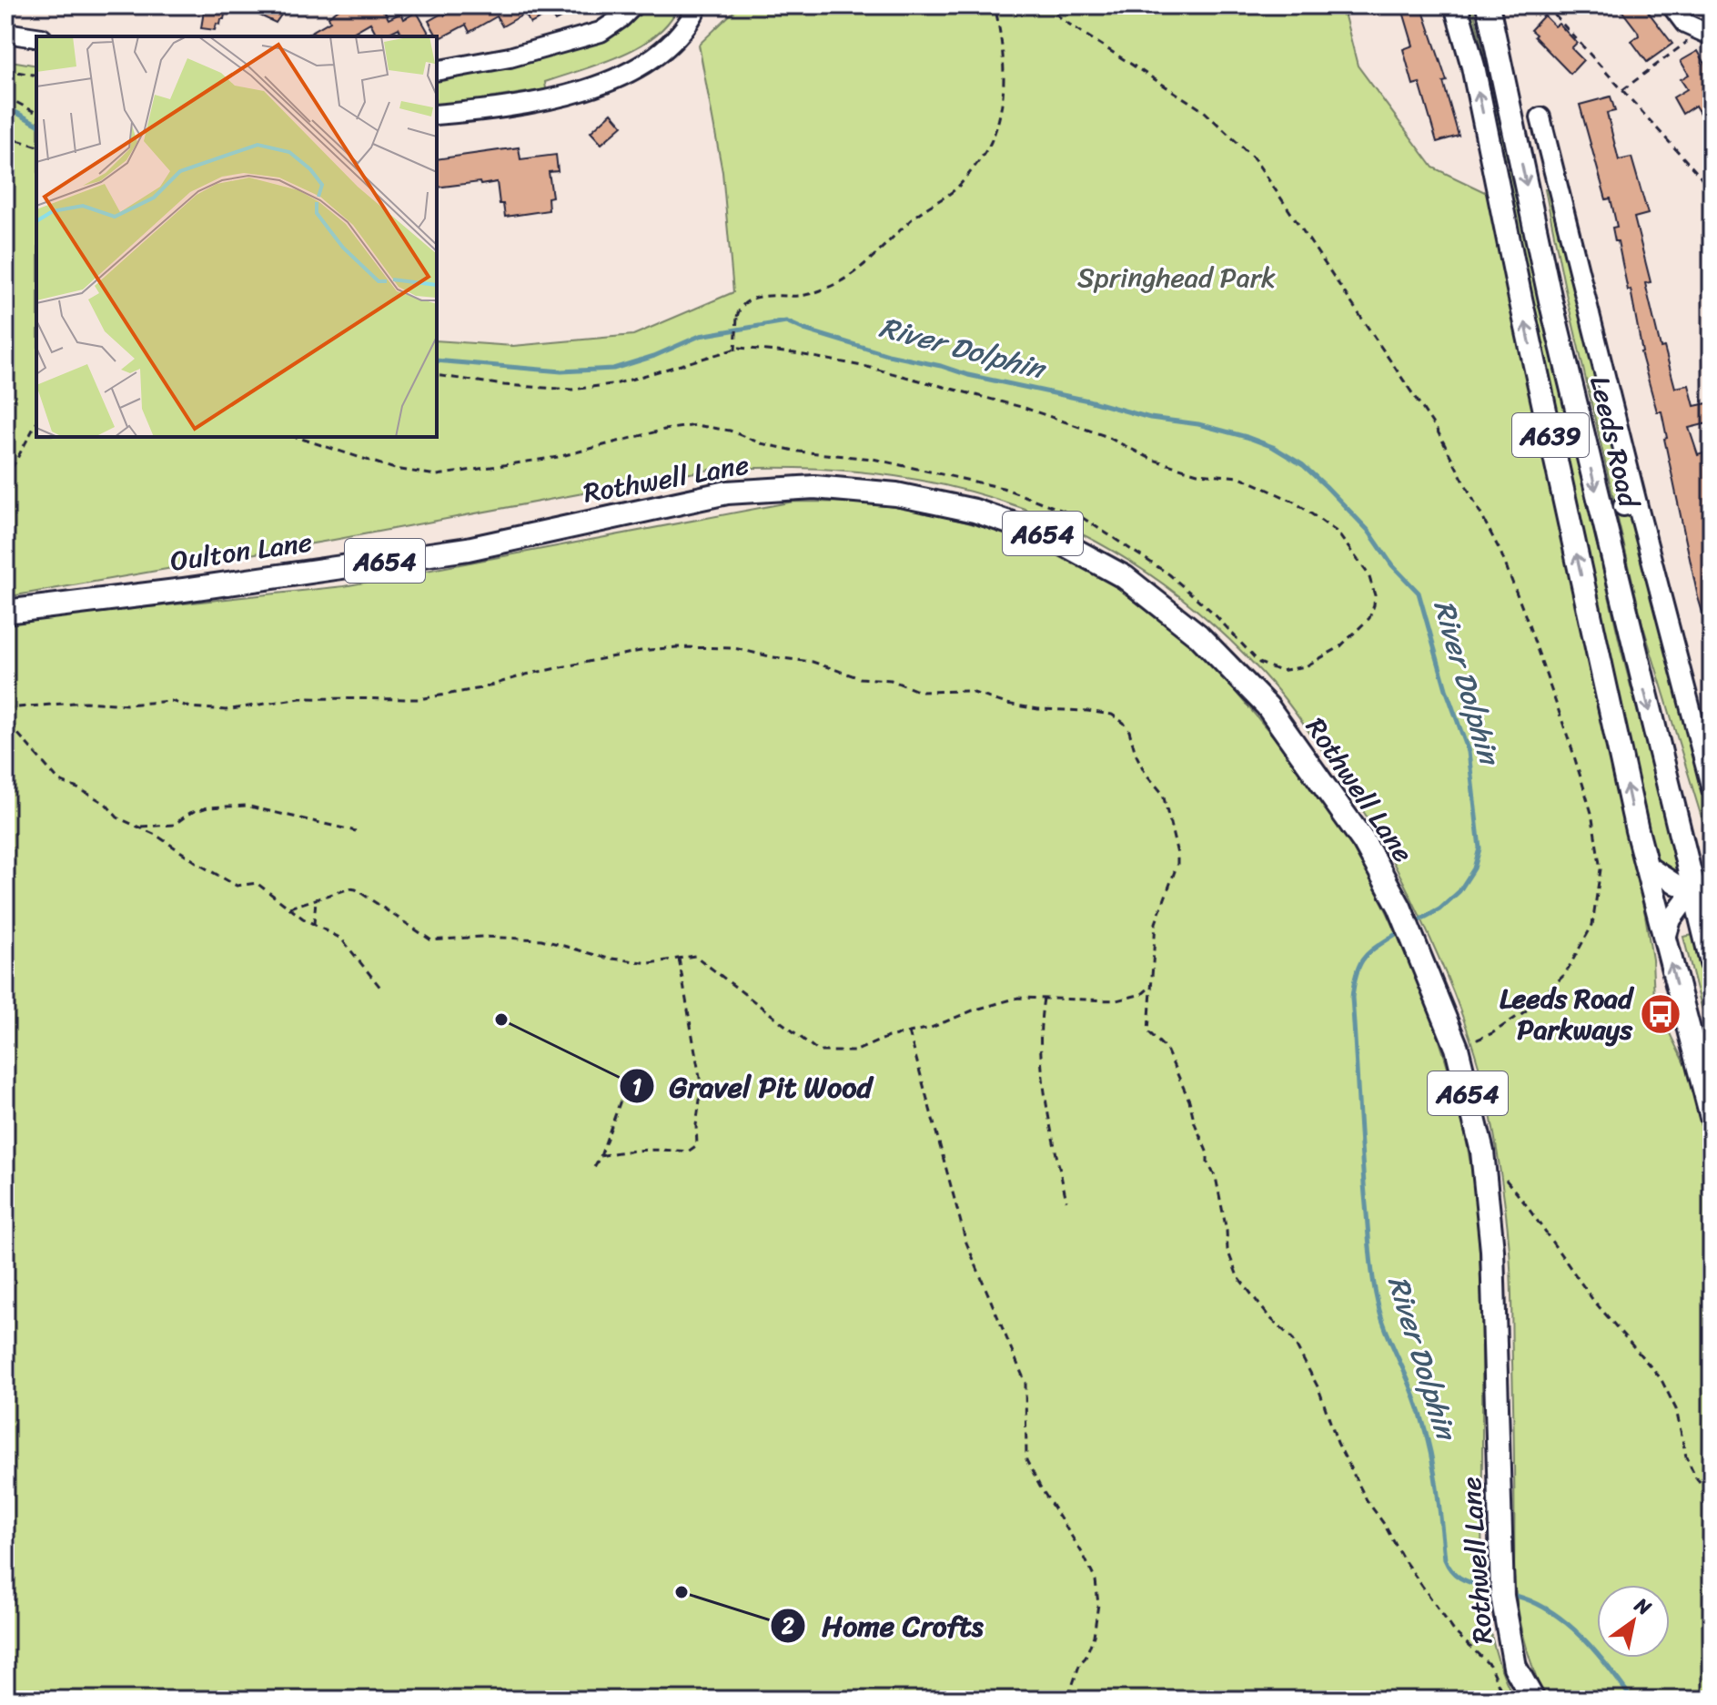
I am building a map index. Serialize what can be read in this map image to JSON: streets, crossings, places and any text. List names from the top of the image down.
{
  "streets": {
    "main road": [
      "A639",
      "Leeds Road",
      "Rothwell Lane",
      "A654",
      "Oulton Lane"
    ]
  },
  "crossings": [
    ["Rothwell Lane", "Oulton Lane"]
  ],
  "water": ["River Dolphin"],
  "parks": ["Springhead Park"],
  "places": {
    "bus stop": ["Leeds Road Parkways"],
    "other": ["Gravel Pit Wood", "Home Crofts"]
  },
  "north": "top right"
}
